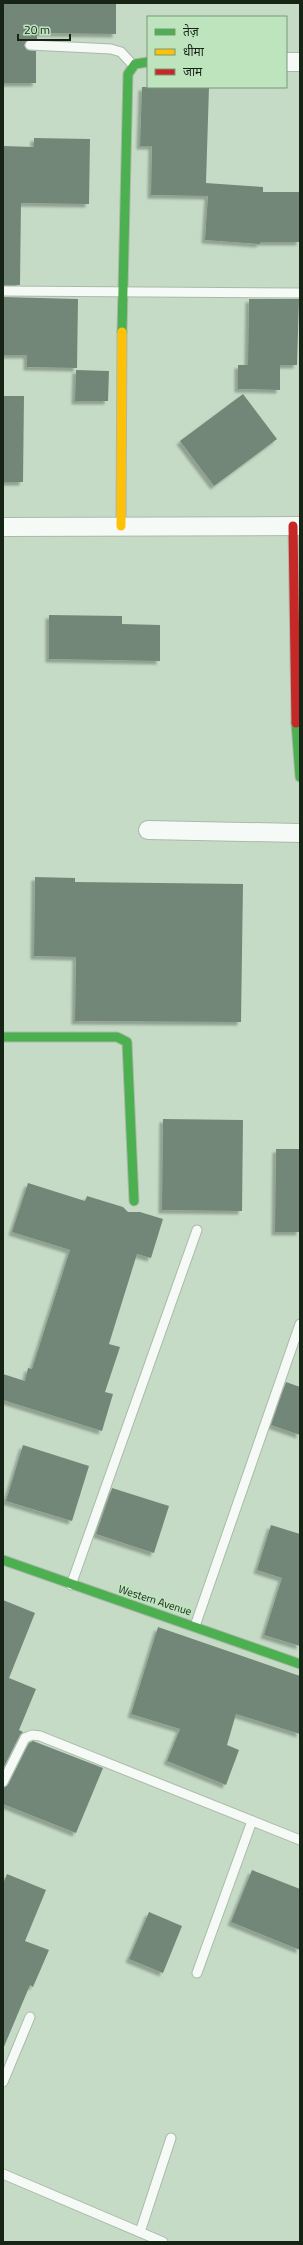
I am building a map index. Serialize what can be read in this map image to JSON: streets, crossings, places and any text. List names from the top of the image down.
{
  "streets": {
    "street": ["Western Avenue"]
  },
  "legend": ["तेज़", "धीमा", "जाम"],
  "scale_bar": "20 m"
}
